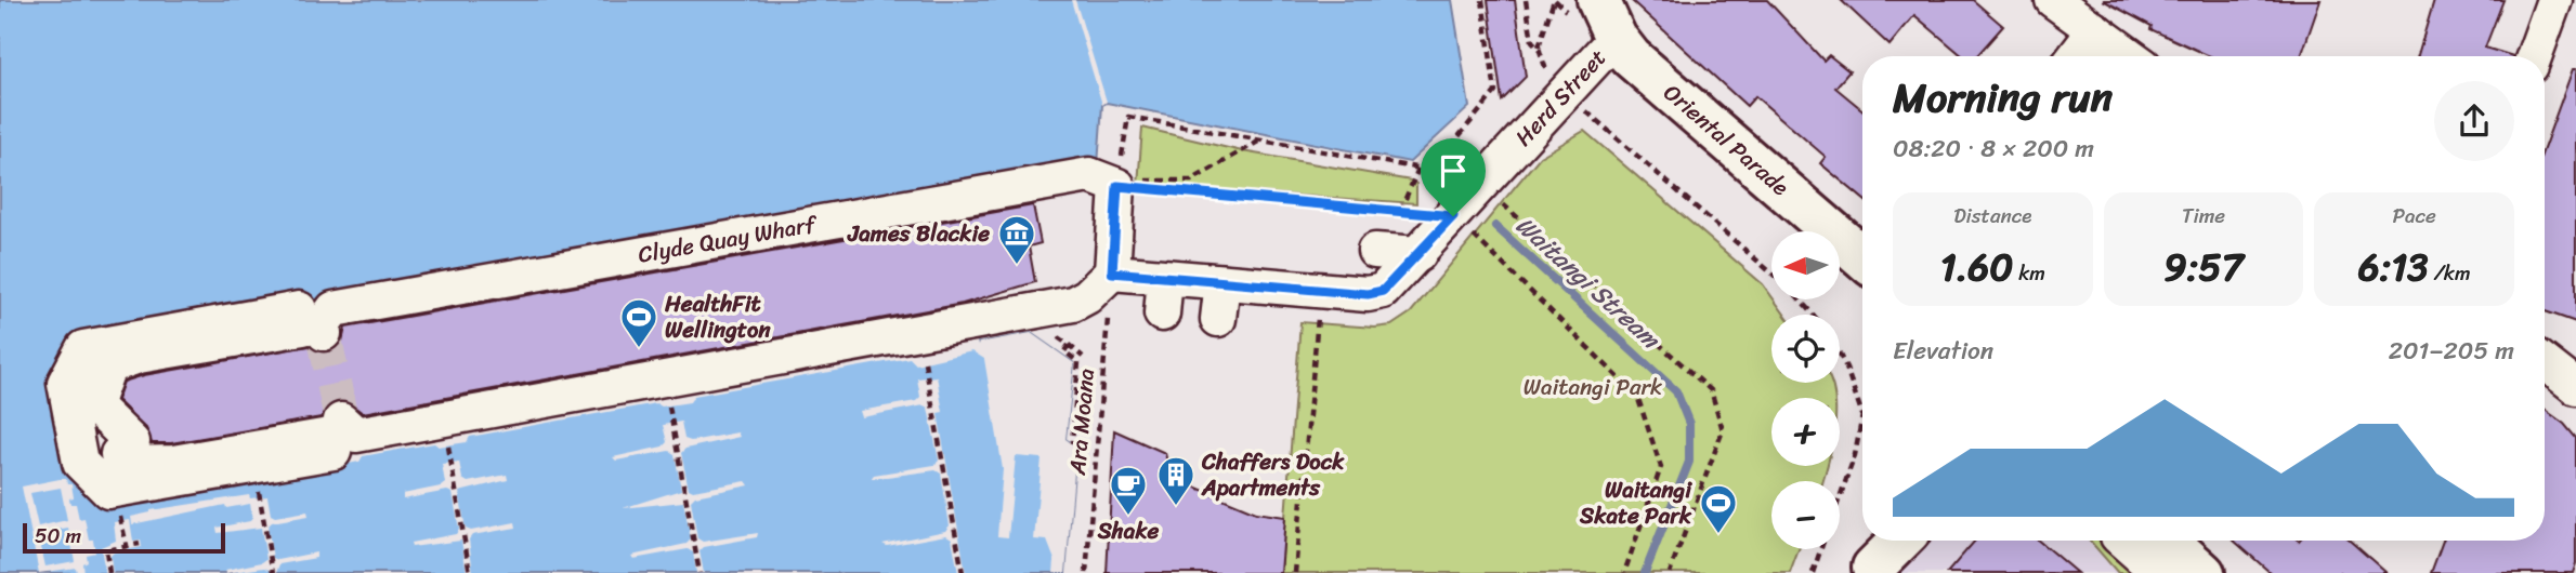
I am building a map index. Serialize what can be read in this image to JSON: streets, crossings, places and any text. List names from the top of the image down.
{
  "streets": {
    "main road": ["Oriental Parade"],
    "street": ["Herd Street", "Clyde Quay Wharf"],
    "path": ["Ara Moana"]
  },
  "crossings": [
    ["Herd Street", "Oriental Parade"],
    ["Herd Street", "Ara Moana"]
  ],
  "water": ["Waitangi Stream"],
  "parks": ["Waitangi Park"],
  "places": {
    "museum": ["James Blackie"],
    "sports": ["HealthFit Wellington", "Waitangi Skate Park"],
    "building": ["Chaffers Dock Apartments"],
    "cafe": ["Shake"]
  },
  "scale_bar": "50 m",
  "north": "left",
  "page": {
    "heading": ["Morning run", "08:20 · 8 × 200 m"],
    "stats": [
      ["Distance", "1.60 km"],
      ["Time", "9:57"],
      ["Pace", "6:13 /km"]
    ],
    "map_buttons": ["+", "−"],
    "chart": ["Elevation", "201–205 m"],
    "scale": "50 m"
  }
}
